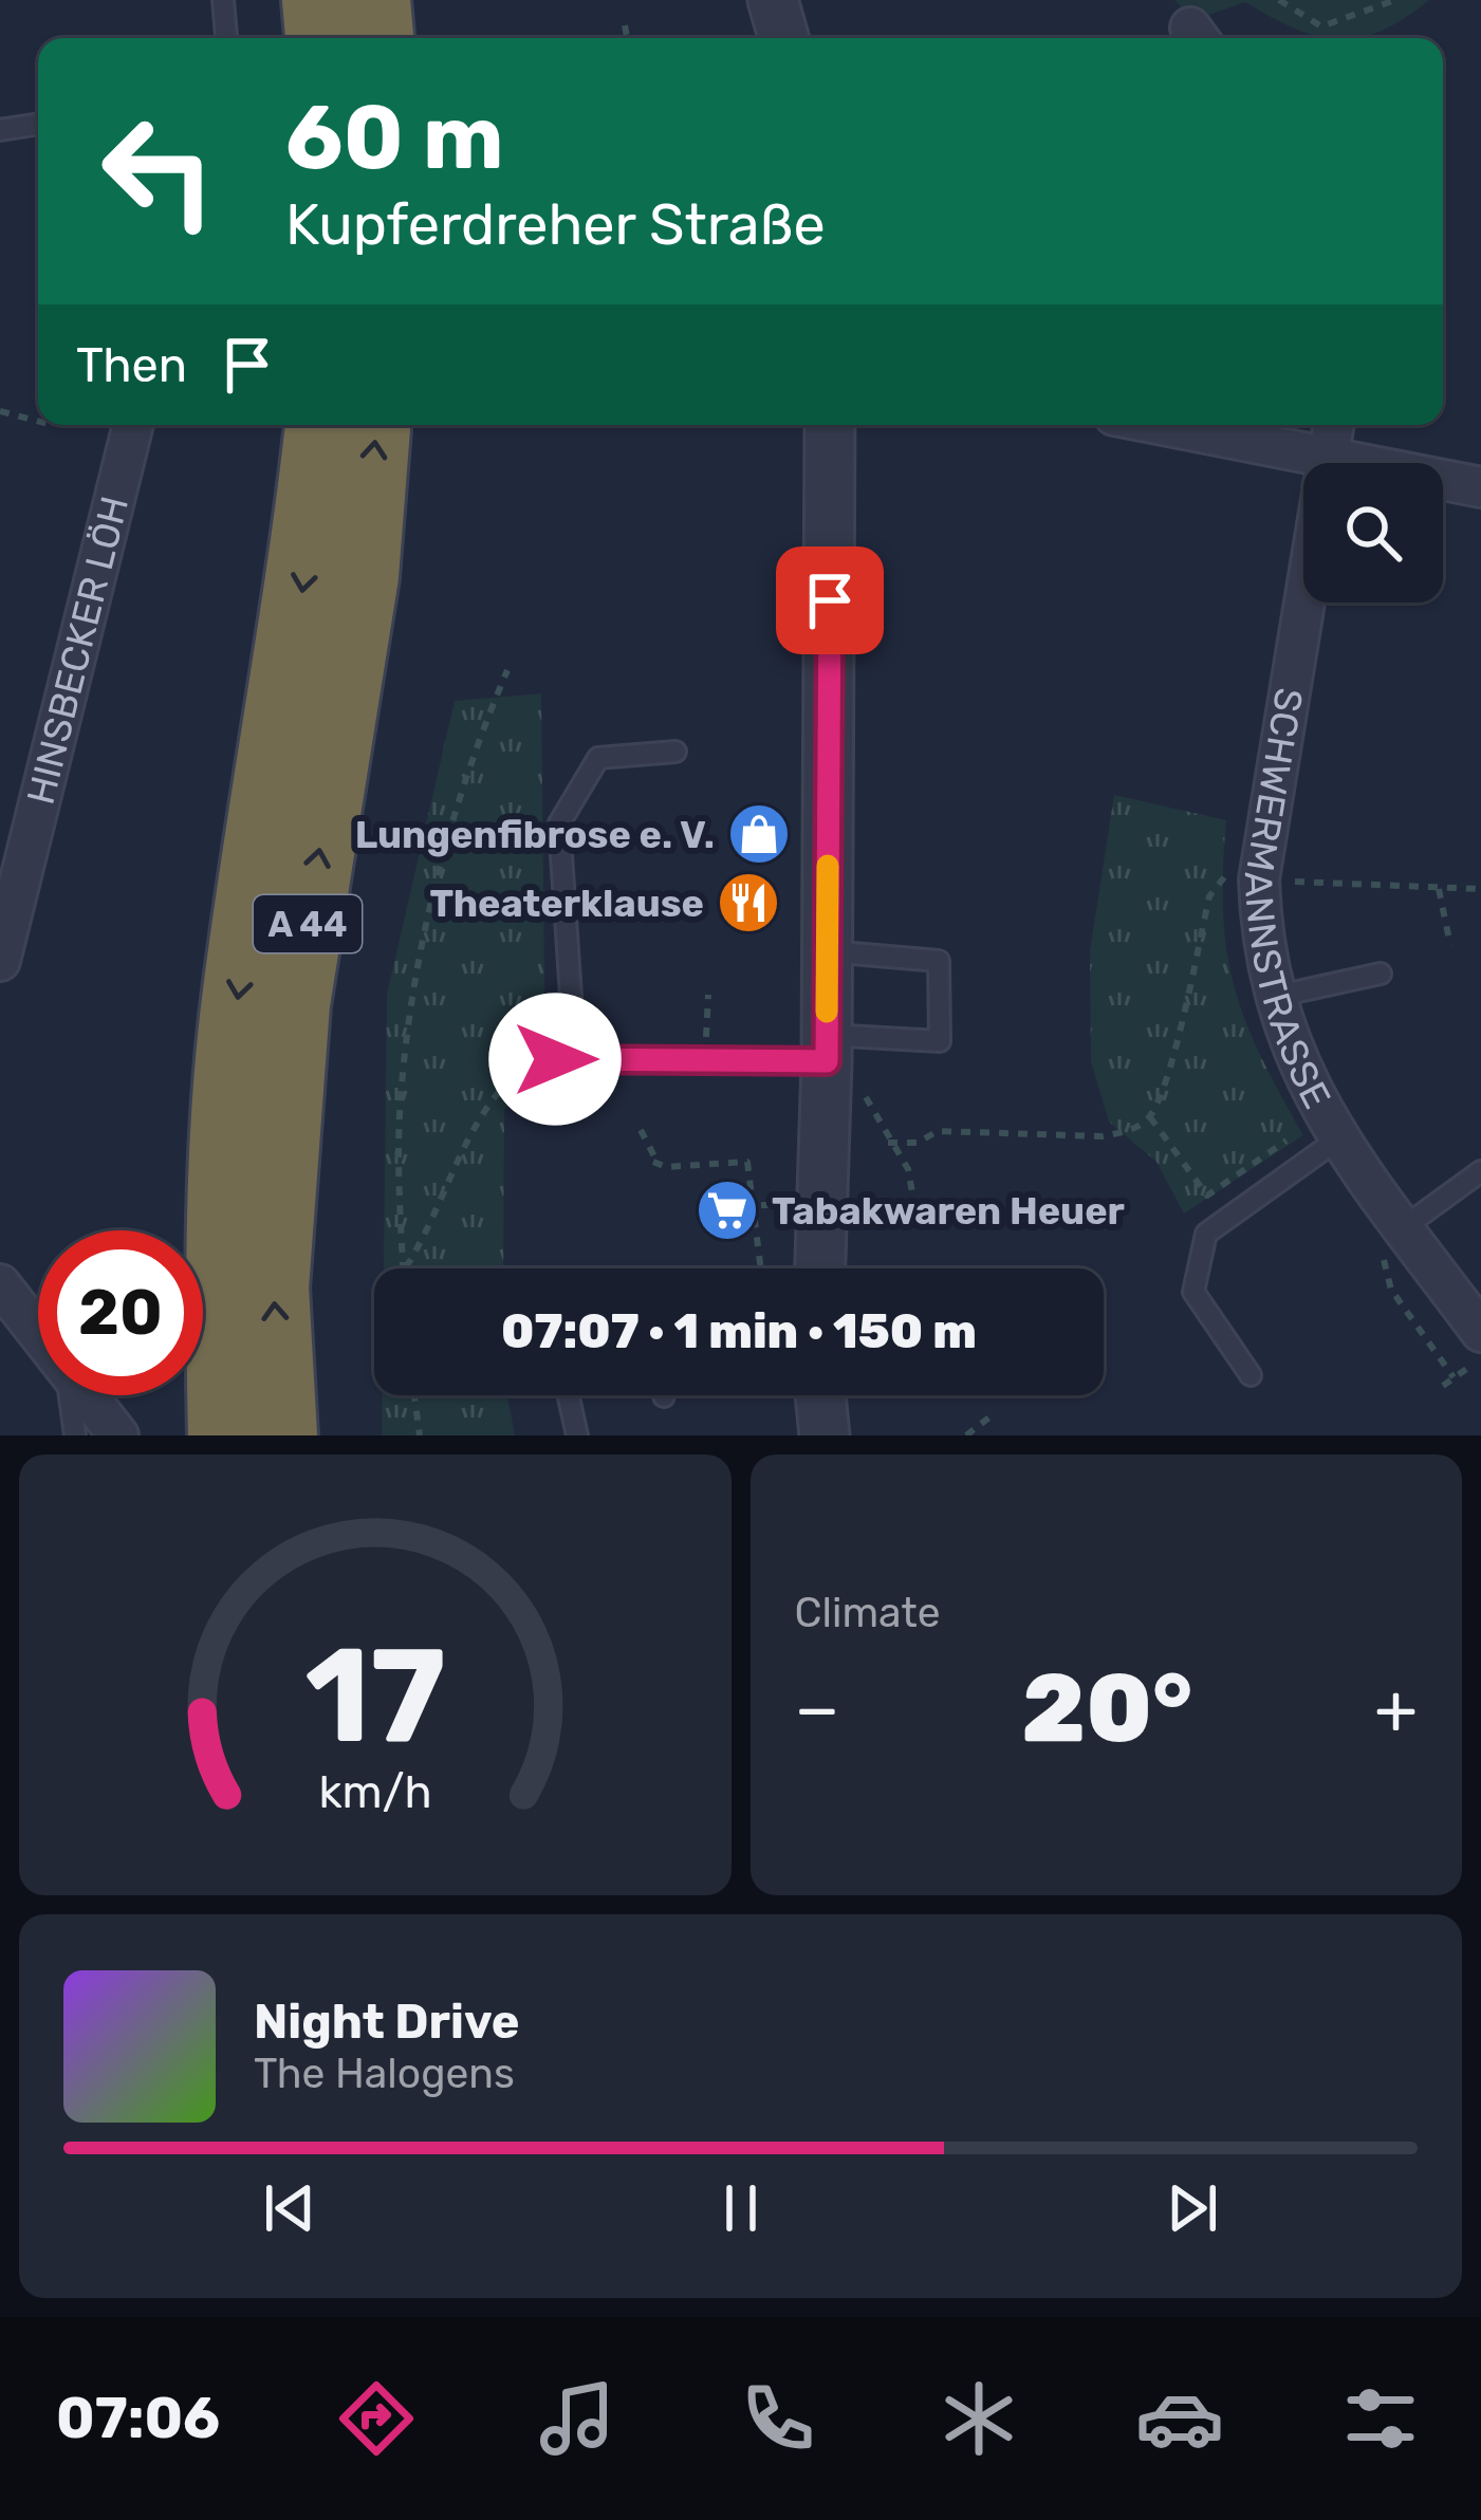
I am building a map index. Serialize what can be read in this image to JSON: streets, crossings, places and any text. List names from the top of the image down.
{
  "streets": {
    "highway": ["A 44"],
    "street": ["HINSBECKER LÖH", "SCHWERMANNSTRASSE"]
  },
  "places": {
    "shop": ["Lungenfibrose e. V."],
    "restaurant": ["Theaterklause"],
    "supermarket": ["Tabakwaren Heuer"]
  },
  "page": {
    "turn": ["60 m", "Kupferdreher Straße"],
    "then": "Then",
    "limit": "20",
    "trip": "07:07 · 1 min · 150 m",
    "tile": "Climate",
    "heat": ["−", "20°", "+"],
    "song": ["Night Drive", "The Halogens"],
    "tabs": "07:06",
    "gauge": ["17", "km/h"]
  }
}
